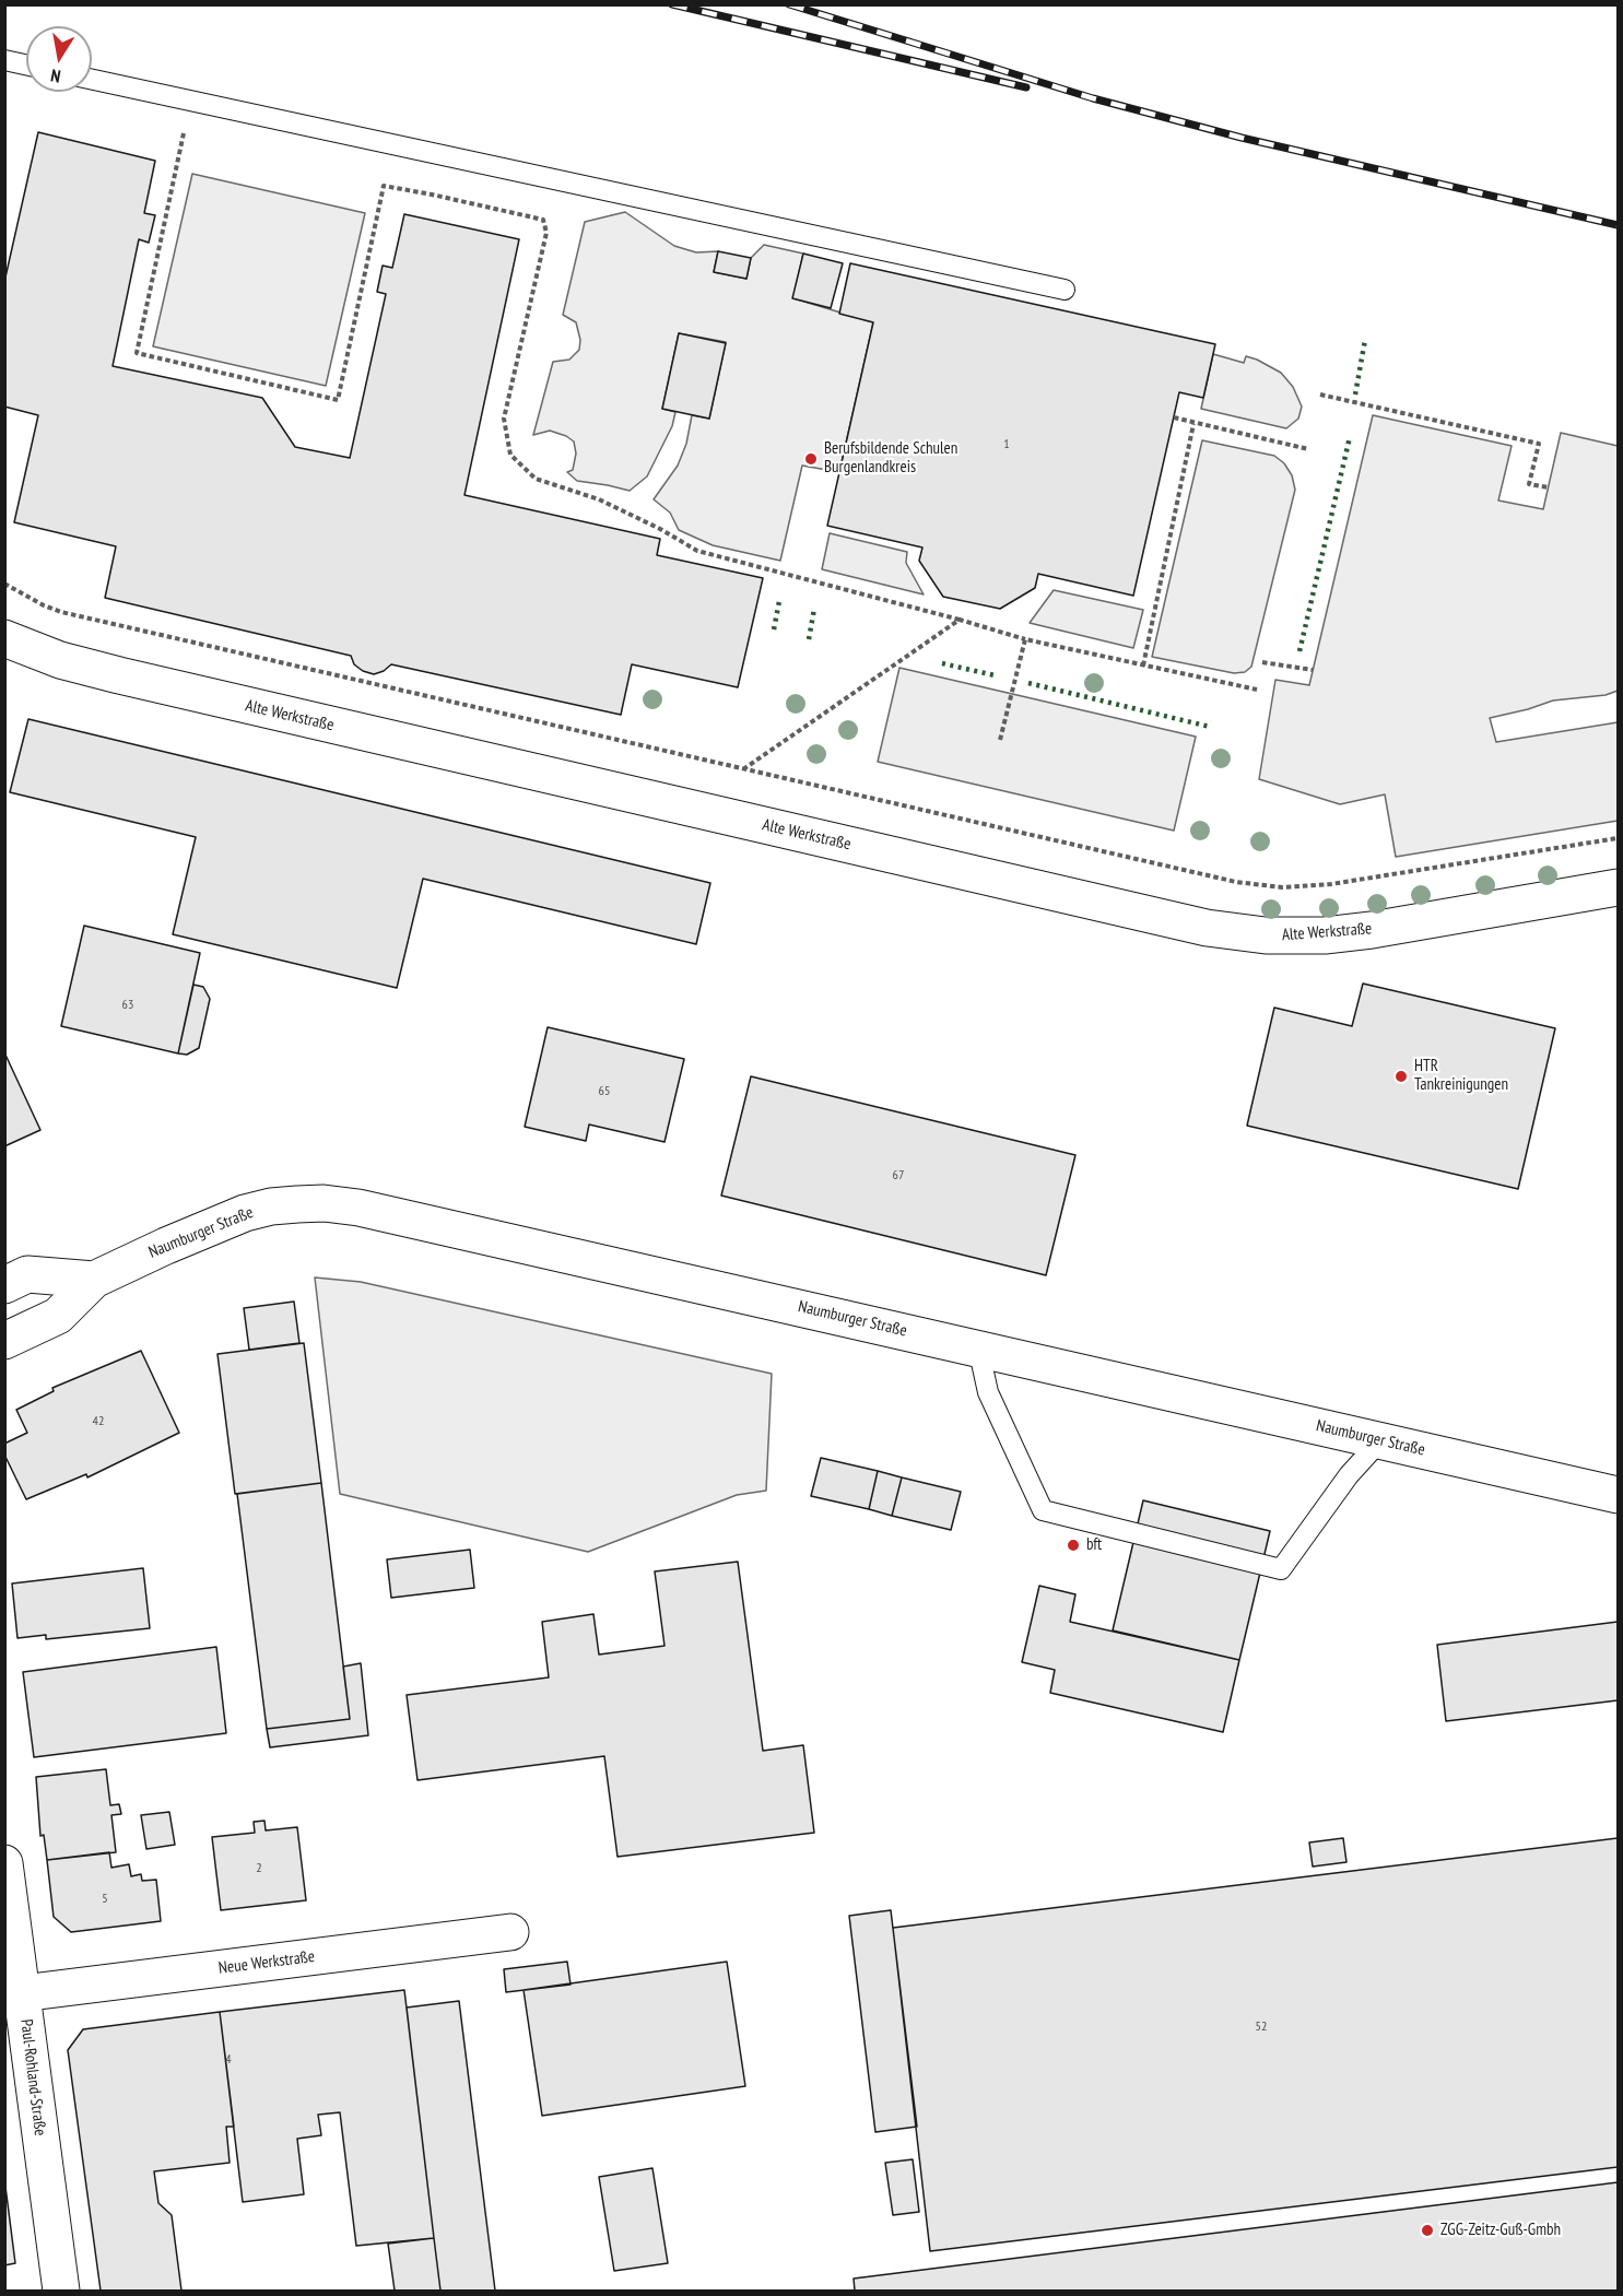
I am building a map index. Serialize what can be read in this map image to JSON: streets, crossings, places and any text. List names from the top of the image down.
{
  "streets": {
    "street": [
      "Alte Werkstraße",
      "Naumburger Straße",
      "Neue Werkstraße",
      "Paul-Rohland-Straße"
    ]
  },
  "crossings": [
    ["Neue Werkstraße", "Paul-Rohland-Straße"]
  ],
  "places": [
    "Berufsbildende Schulen Burgenlandkreis",
    "HTR Tankreinigungen",
    "bft",
    "ZGG-Zeitz-Guß-Gmbh"
  ],
  "house_numbers": [
    "1",
    "63",
    "65",
    "67",
    "42",
    "2",
    "5",
    "52",
    "4"
  ],
  "north": "bottom"
}
